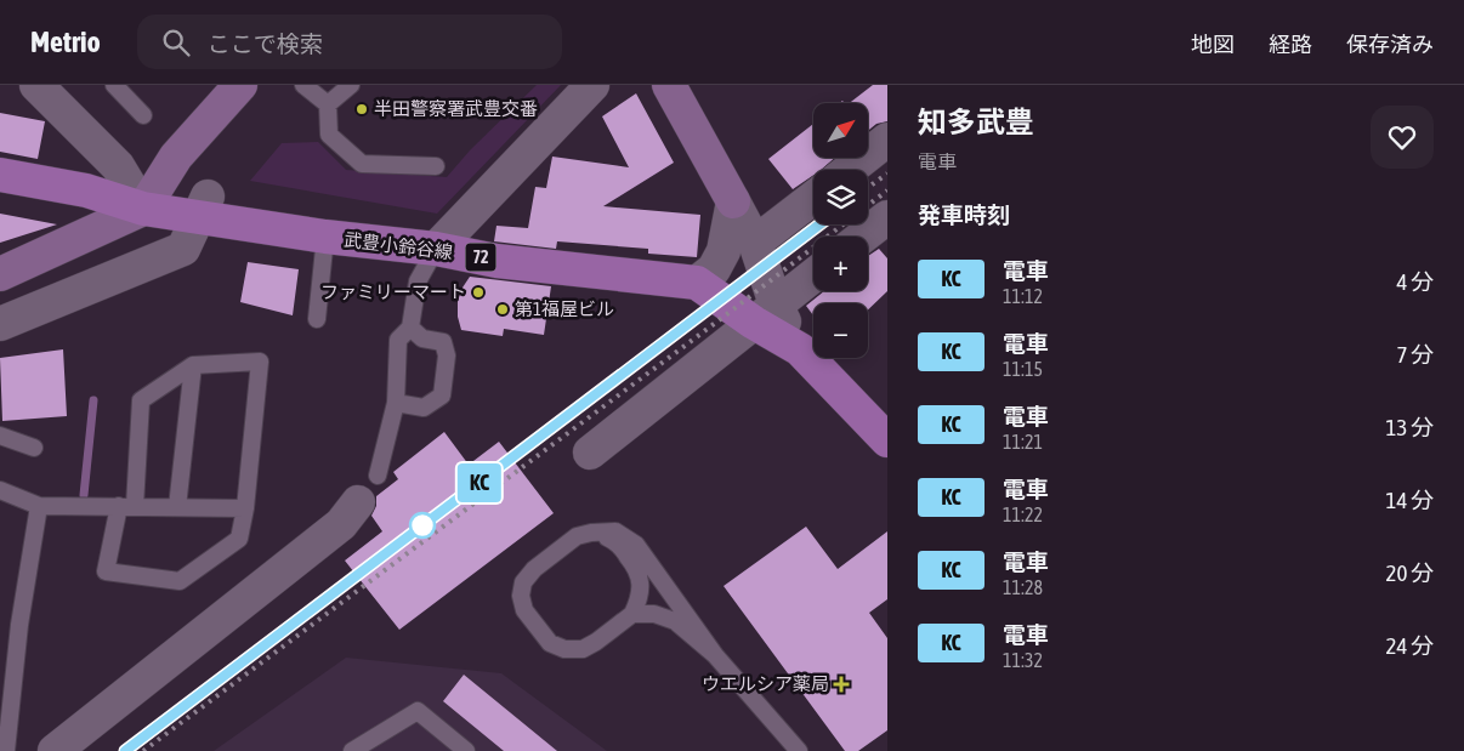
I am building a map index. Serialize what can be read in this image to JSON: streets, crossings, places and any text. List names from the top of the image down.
{
  "streets": {
    "main road": ["武豊小鈴谷線", "72"]
  },
  "places": {
    "other": ["半田警察署武豊交番", "ファミリーマート", "第1福屋ビル"],
    "health": ["ウエルシア薬局"]
  },
  "north": "top right",
  "page": {
    "header": "Metrio",
    "search": "ここで検索",
    "nav": ["地図", "経路", "保存済み"],
    "on_map": "KC",
    "heading": [
      ["知多武豊", "電車"],
      "発車時刻"
    ],
    "map_buttons": ["+", "−"],
    "list": [
      {
        "mark": "KC",
        "name": "電車",
        "note": "11:12",
        "value": "4 分"
      },
      {
        "mark": "KC",
        "name": "電車",
        "note": "11:15",
        "value": "7 分"
      },
      {
        "mark": "KC",
        "name": "電車",
        "note": "11:21",
        "value": "13 分"
      },
      {
        "mark": "KC",
        "name": "電車",
        "note": "11:22",
        "value": "14 分"
      },
      {
        "mark": "KC",
        "name": "電車",
        "note": "11:28",
        "value": "20 分"
      },
      {
        "mark": "KC",
        "name": "電車",
        "note": "11:32",
        "value": "24 分"
      }
    ]
  }
}
